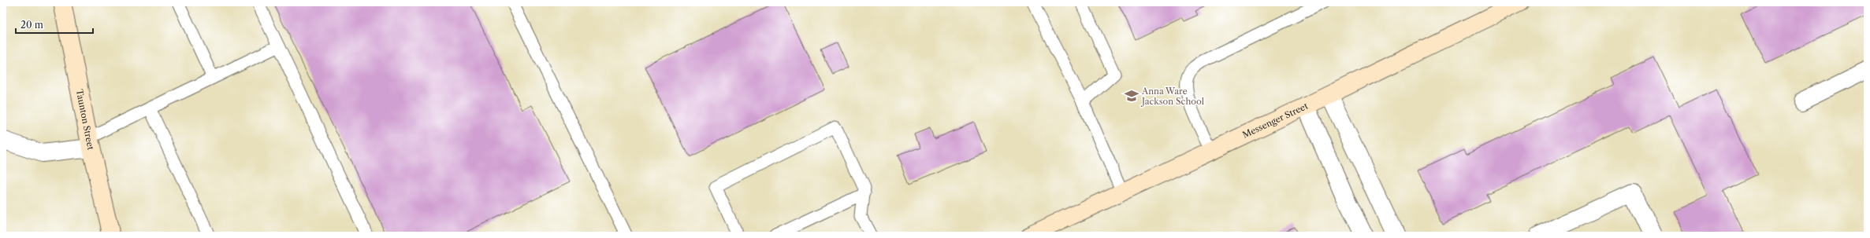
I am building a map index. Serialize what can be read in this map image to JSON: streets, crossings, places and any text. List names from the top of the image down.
{
  "streets": {
    "main road": ["Taunton Street", "Messenger Street"]
  },
  "places": {
    "school or university": ["Anna Ware Jackson School"]
  },
  "scale_bar": "20 m"
}
